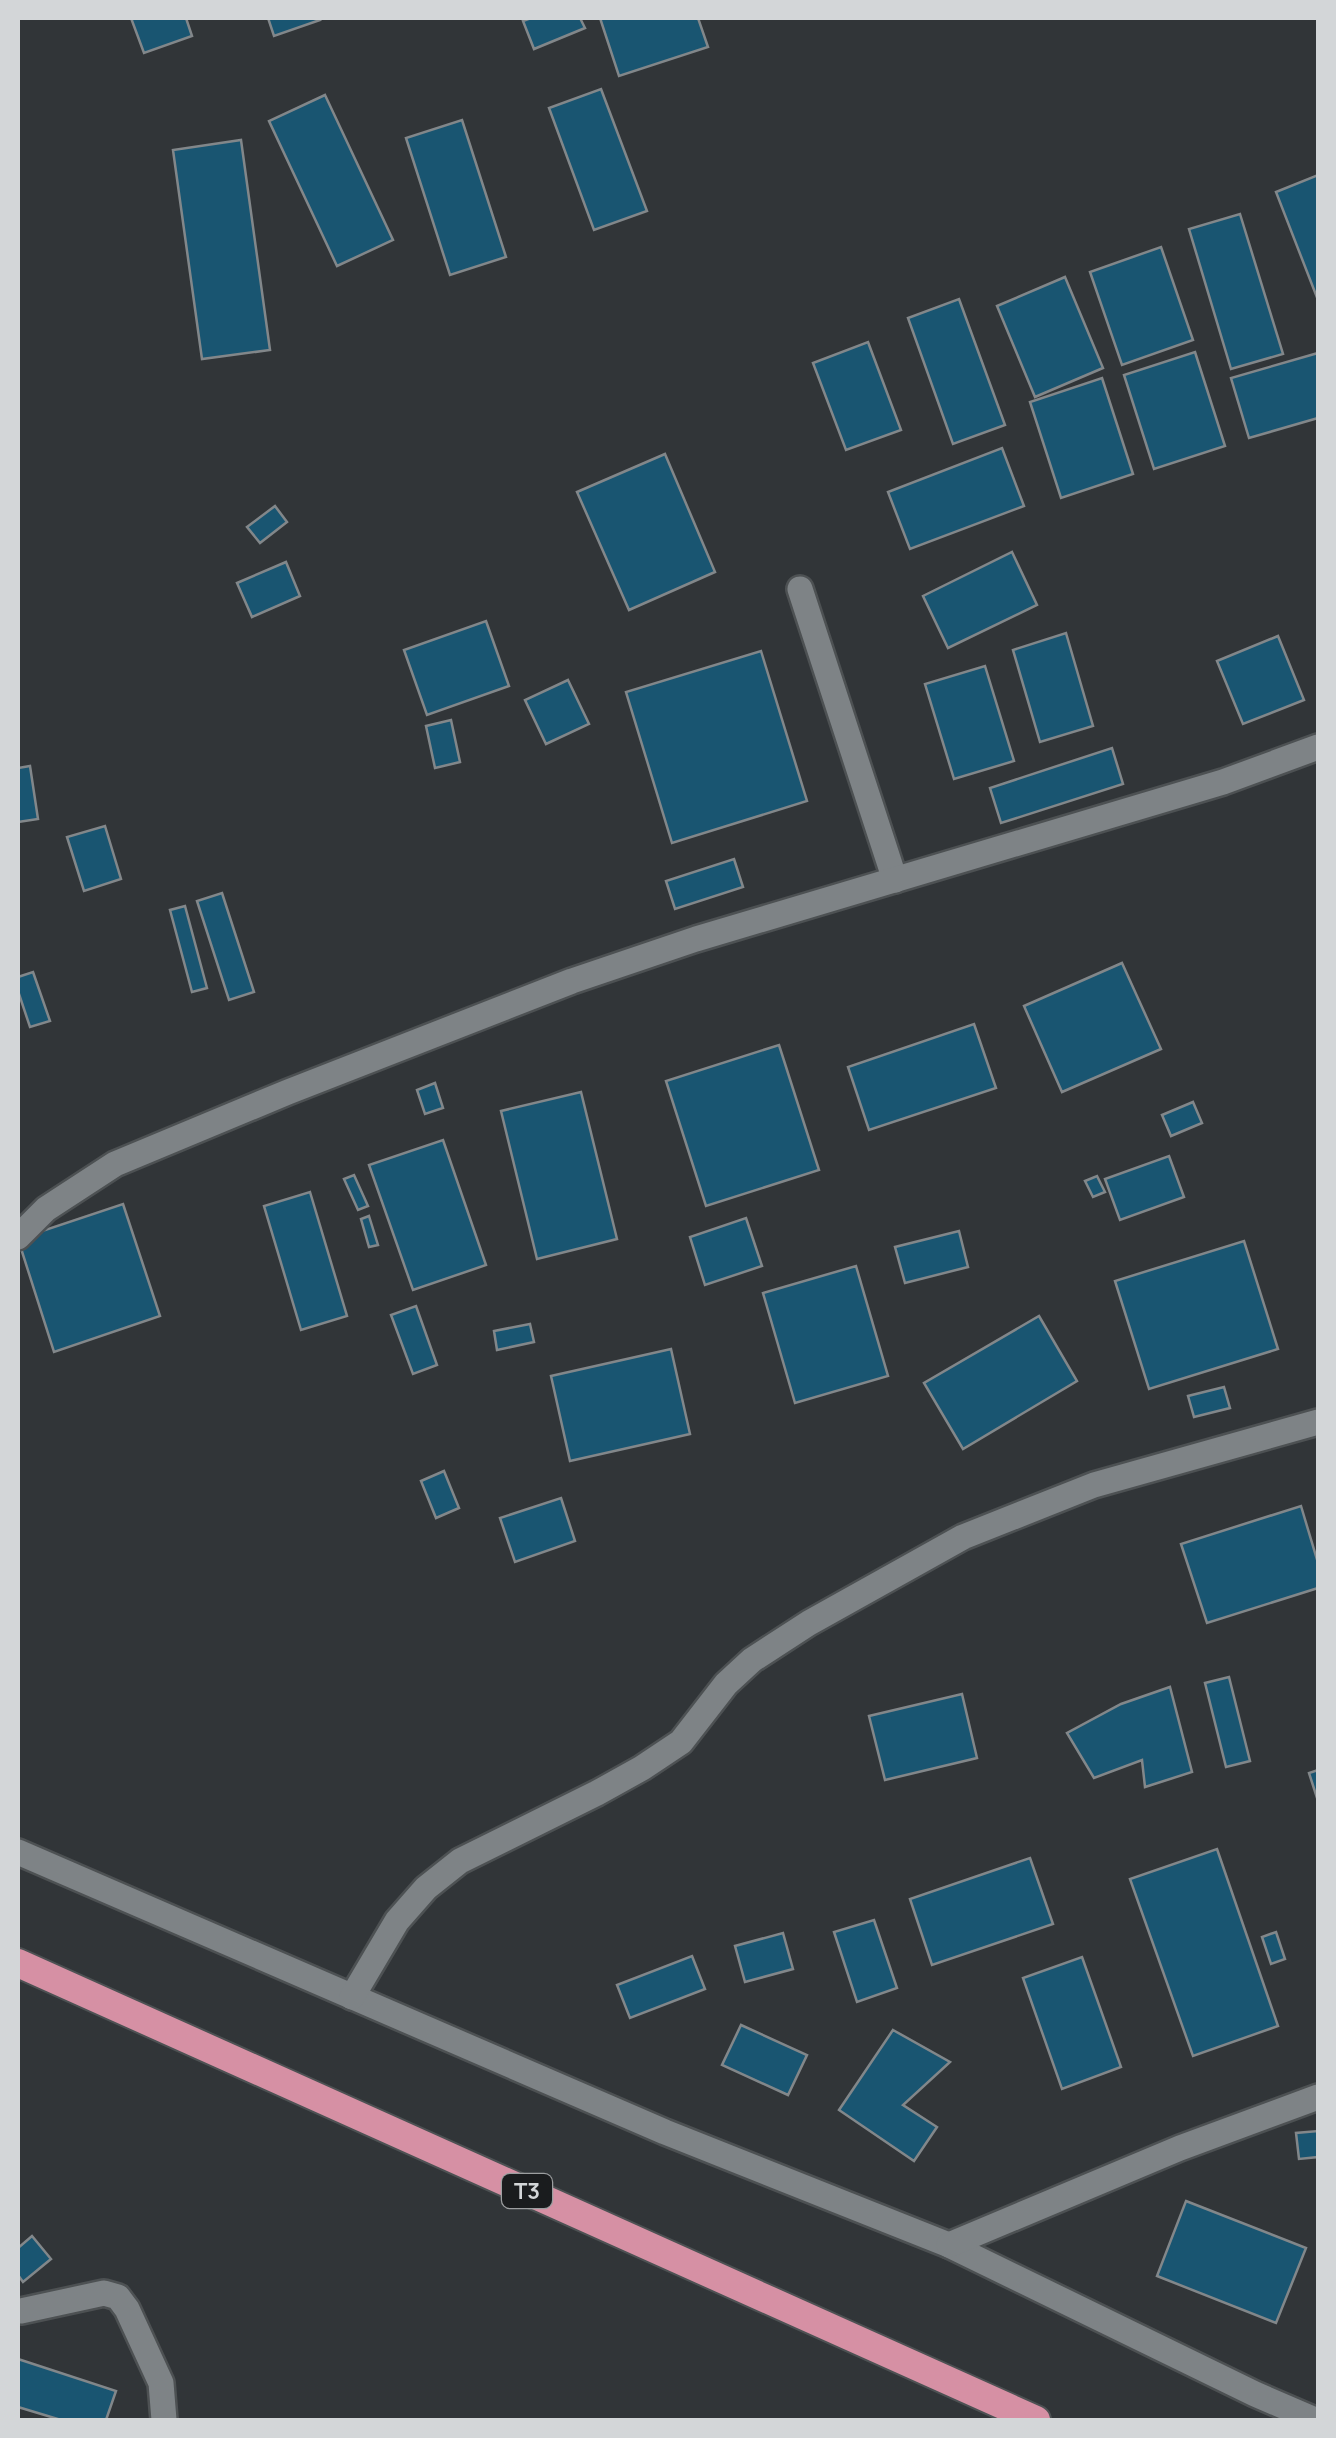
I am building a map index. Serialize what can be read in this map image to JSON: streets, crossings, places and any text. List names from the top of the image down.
{
  "streets": {
    "highway": ["T3"]
  }
}
